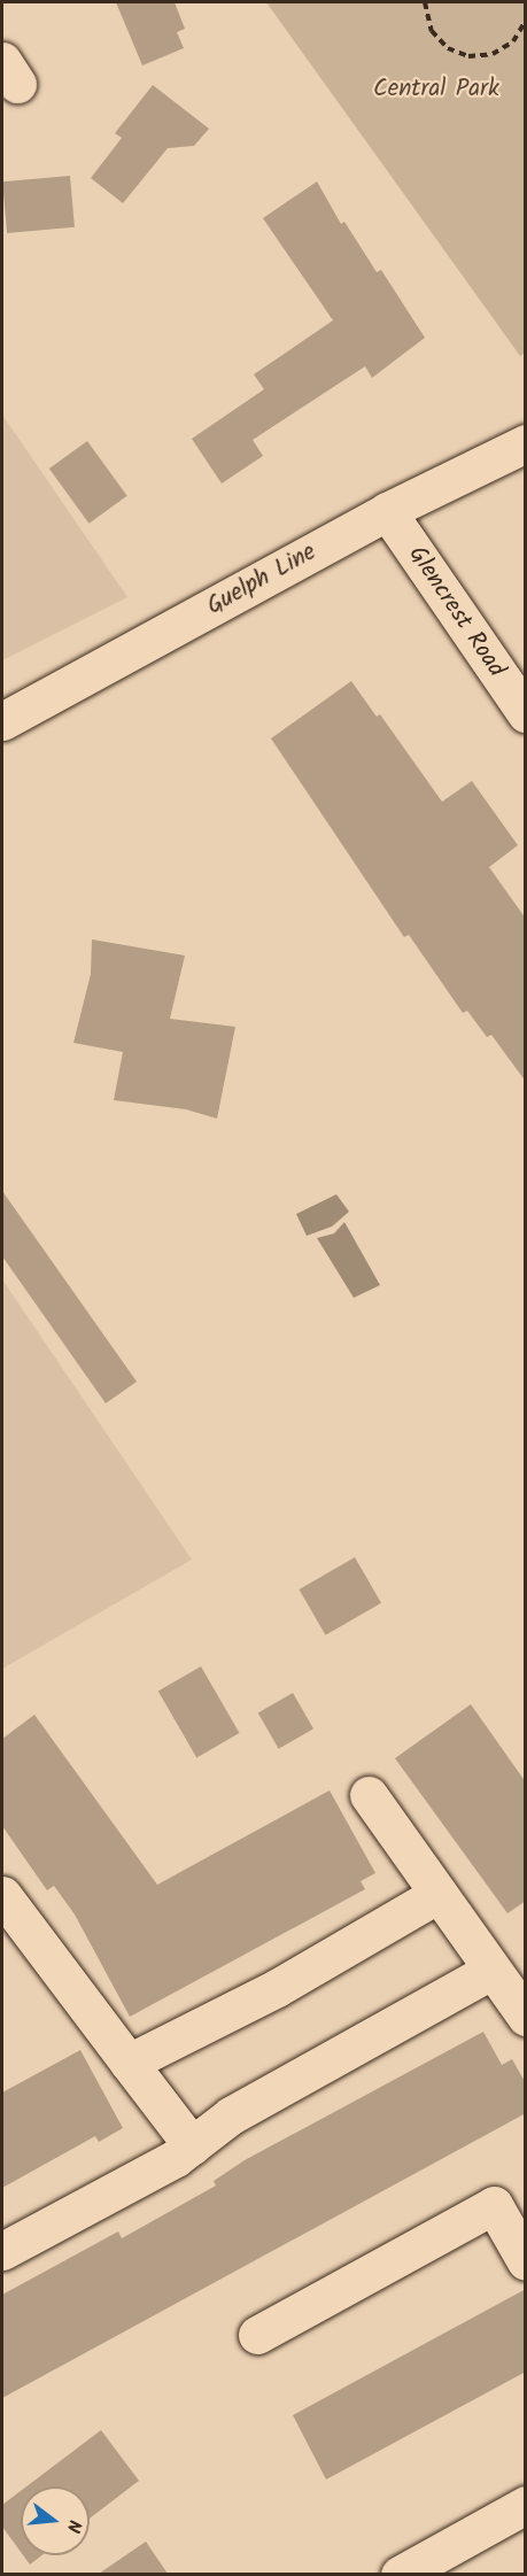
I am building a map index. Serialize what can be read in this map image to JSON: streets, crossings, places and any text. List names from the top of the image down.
{
  "streets": {
    "main road": ["Guelph Line", "Glencrest Road"]
  },
  "crossings": [
    ["Guelph Line", "Glencrest Road"]
  ],
  "parks": ["Central Park"],
  "north": "right"
}
